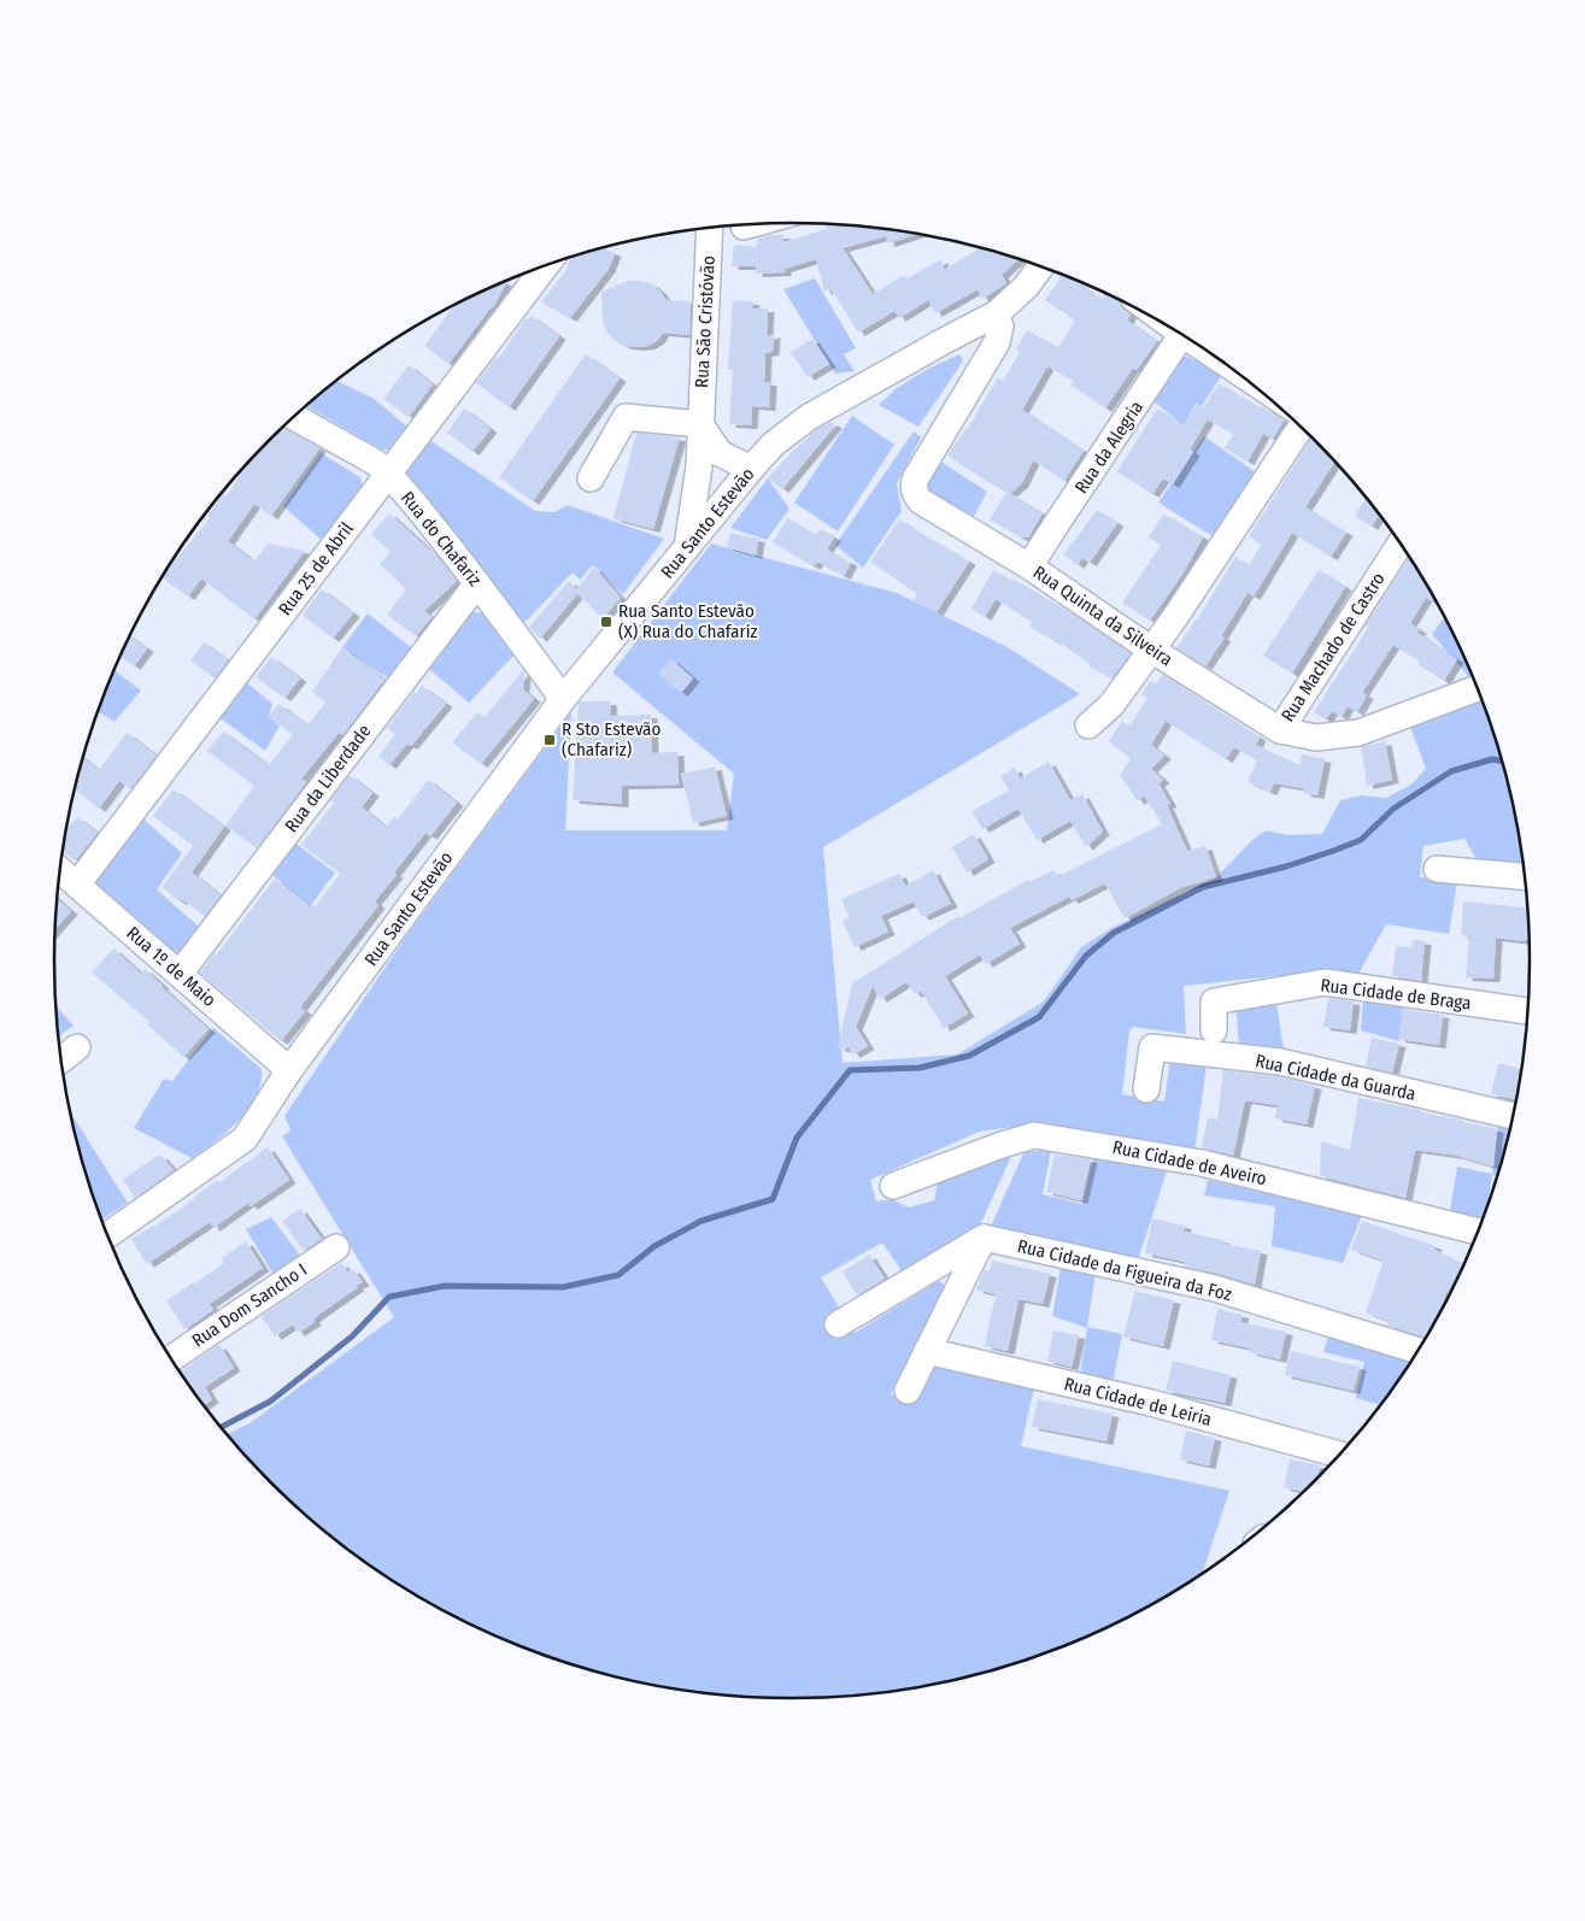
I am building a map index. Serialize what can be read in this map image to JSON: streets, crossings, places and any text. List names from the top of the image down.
{
  "streets": {
    "street": [
      "Rua São Cristóvão",
      "Rua da Alegria",
      "Rua Santo Estevão",
      "Rua do Chafariz",
      "Rua 25 de Abril",
      "Rua Quinta da Silveira",
      "Rua Machado de Castro",
      "Rua da Liberdade",
      "Rua 1º de Maio",
      "Rua Cidade de Braga",
      "Rua Cidade da Guarda",
      "Rua Cidade de Aveiro",
      "Rua Cidade da Figueira da Foz",
      "Rua Dom Sancho I",
      "Rua Cidade de Leiria"
    ]
  },
  "crossings": [
    ["Rua São Cristóvão", "Rua Santo Estevão"],
    ["Rua da Alegria", "Rua Quinta da Silveira"],
    ["Rua Santo Estevão", "Rua do Chafariz"],
    ["Rua Santo Estevão", "Rua Quinta da Silveira"],
    ["Rua Santo Estevão", "Rua 1º de Maio"],
    ["Rua do Chafariz", "Rua 25 de Abril"],
    ["Rua do Chafariz", "Rua da Liberdade"],
    ["Rua 25 de Abril", "Rua 1º de Maio"],
    ["Rua Quinta da Silveira", "Rua Machado de Castro"],
    ["Rua da Liberdade", "Rua 1º de Maio"]
  ],
  "places": {
    "transit": ["Rua Santo Estevão (X) Rua do Chafariz", "R Sto Estevão (Chafariz)"]
  }
}
